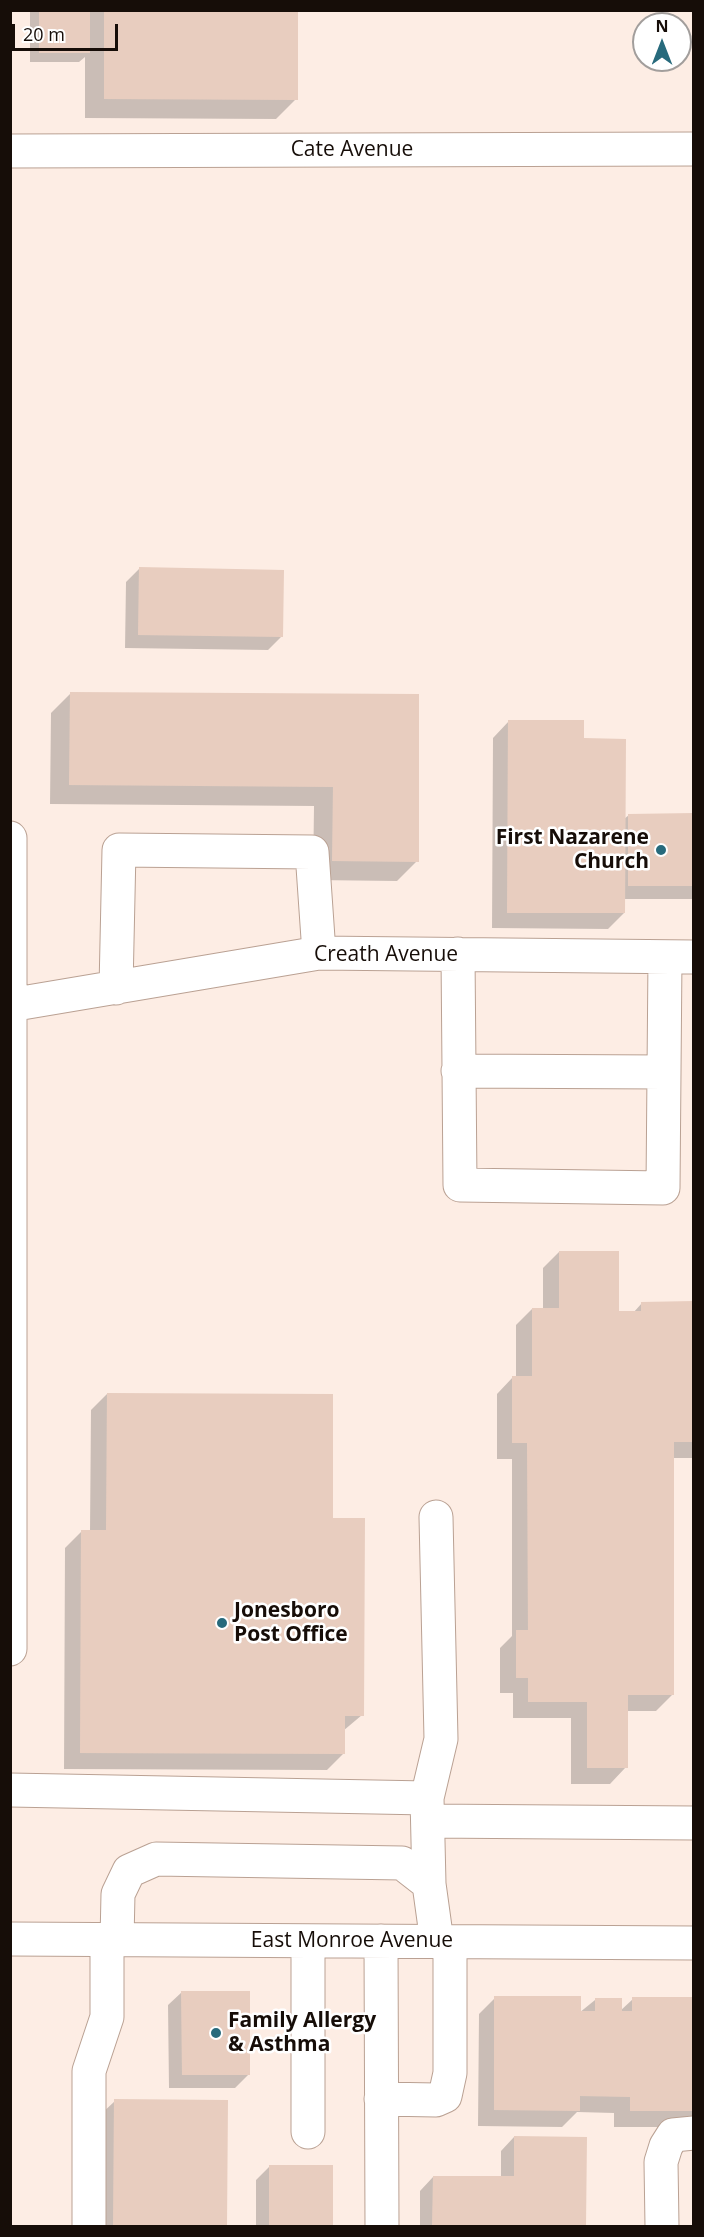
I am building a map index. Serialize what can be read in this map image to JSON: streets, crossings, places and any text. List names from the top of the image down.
{
  "streets": {
    "street": ["Cate Avenue", "Creath Avenue", "East Monroe Avenue"]
  },
  "places": ["First Nazarene Church", "Jonesboro Post Office", "Family Allergy & Asthma"],
  "scale_bar": "20 m",
  "north": "top"
}
